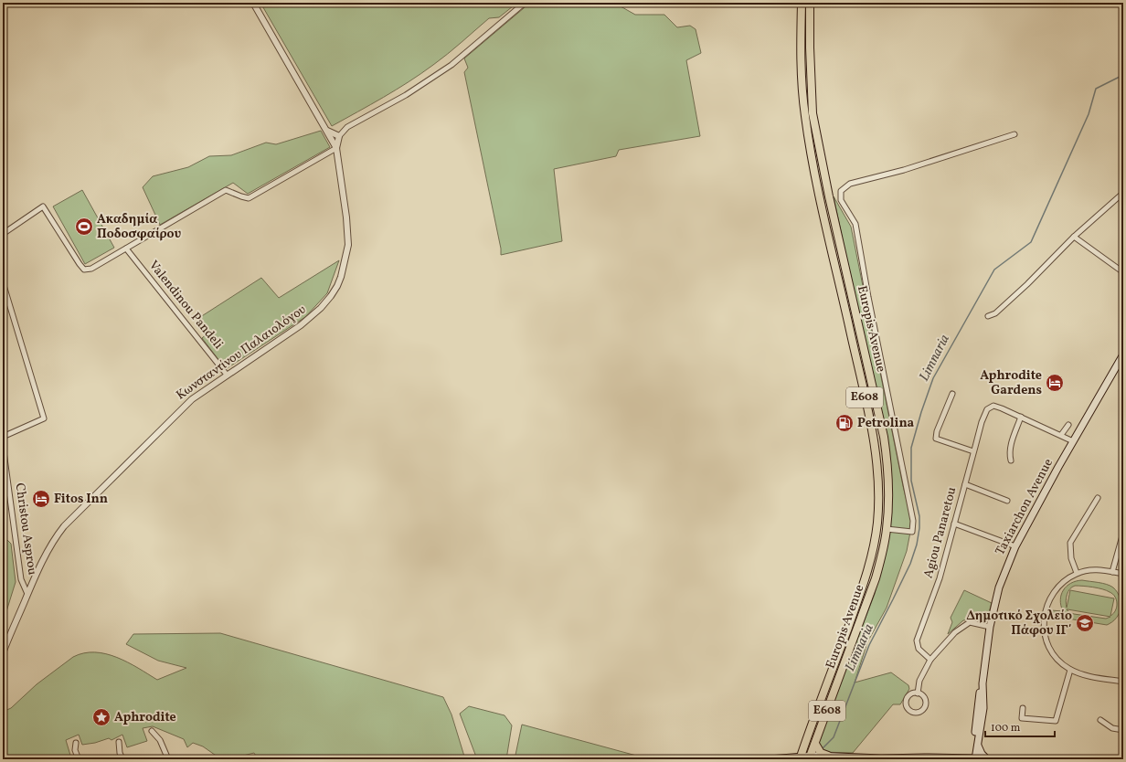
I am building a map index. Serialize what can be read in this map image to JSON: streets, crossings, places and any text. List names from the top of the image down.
{
  "streets": {
    "highway": ["Europis Avenue", "E608"],
    "main road": ["Taxiarchon Avenue"],
    "street": [
      "Valendinou Pandeli",
      "Κωνσταντίνου Παλαιολόγου",
      "Christou Asprou",
      "Agiou Panaretou"
    ]
  },
  "crossings": [
    ["Valendinou Pandeli", "Κωνσταντίνου Παλαιολόγου"],
    ["Κωνσταντίνου Παλαιολόγου", "Christou Asprou"]
  ],
  "water": ["Limnaria"],
  "places": {
    "sports": ["Ακαδημία Ποδοσφαίρου"],
    "hotel": ["Aphrodite Gardens", "Fitos Inn"],
    "fuel station": ["Petrolina"],
    "school or university": ["Δημοτικό Σχολείο Πάφου ΙΓ΄"],
    "place": ["Aphrodite"]
  },
  "scale_bar": "100 m"
}
